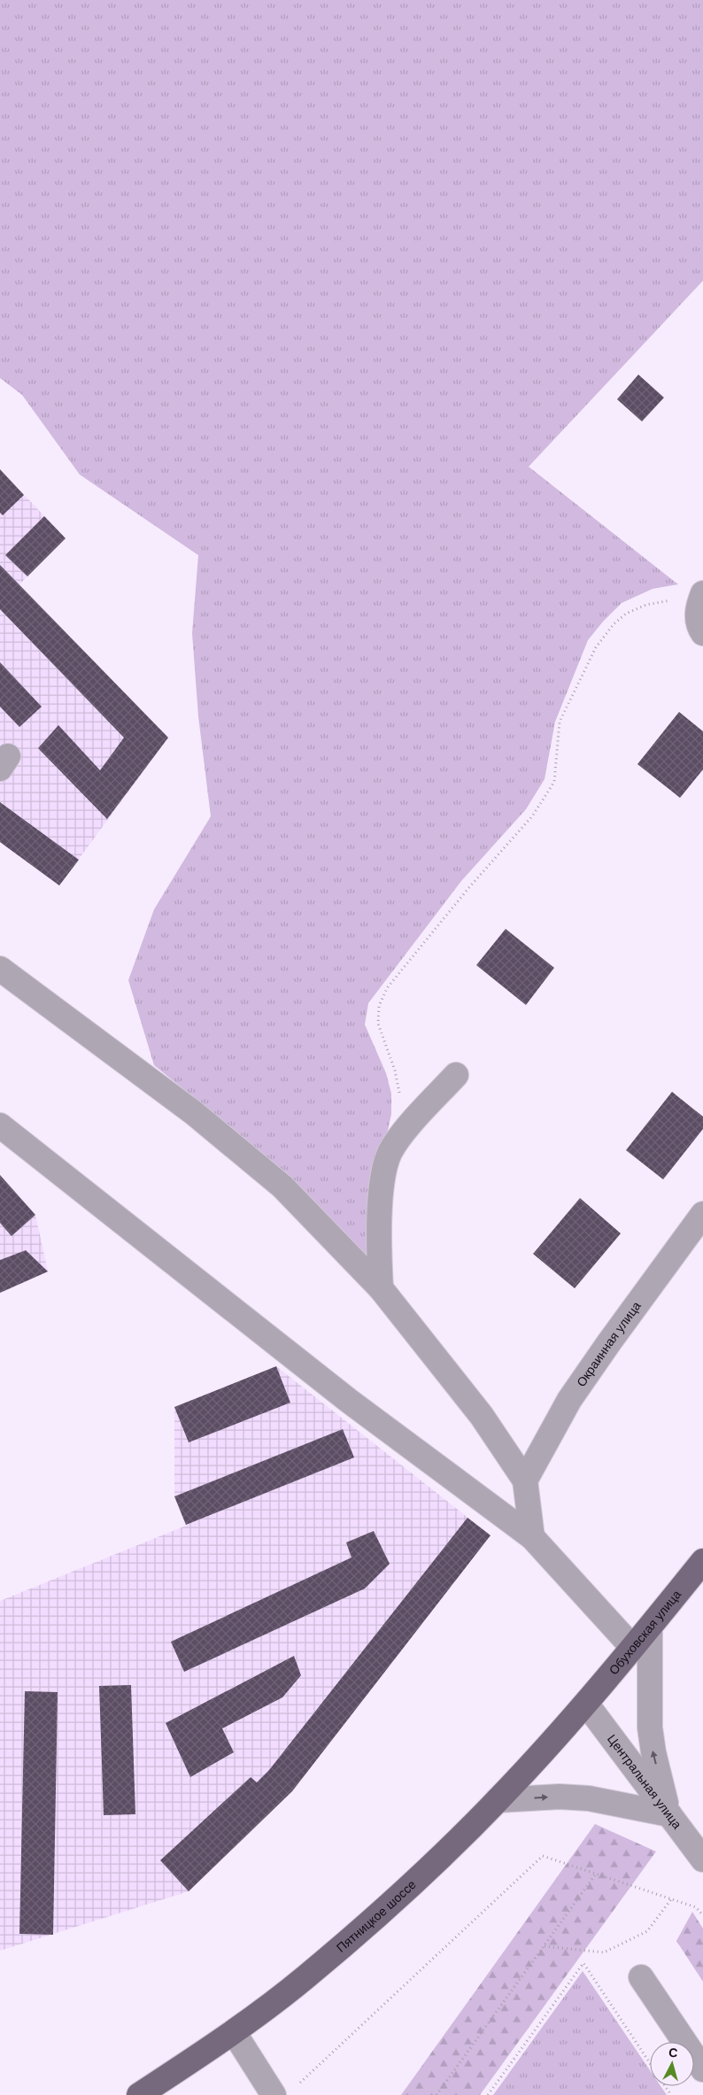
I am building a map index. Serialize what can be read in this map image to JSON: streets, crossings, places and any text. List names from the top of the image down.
{
  "streets": {
    "main road": ["Обуховская улица", "Пятницкое шоссе"],
    "street": ["Окраинная улица", "Центральная улица"]
  },
  "crossings": [
    ["Обуховская улица", "Центральная улица"],
    ["Обуховская улица", "Пятницкое шоссе"],
    ["Центральная улица", "Пятницкое шоссе"]
  ],
  "north": "top"
}
